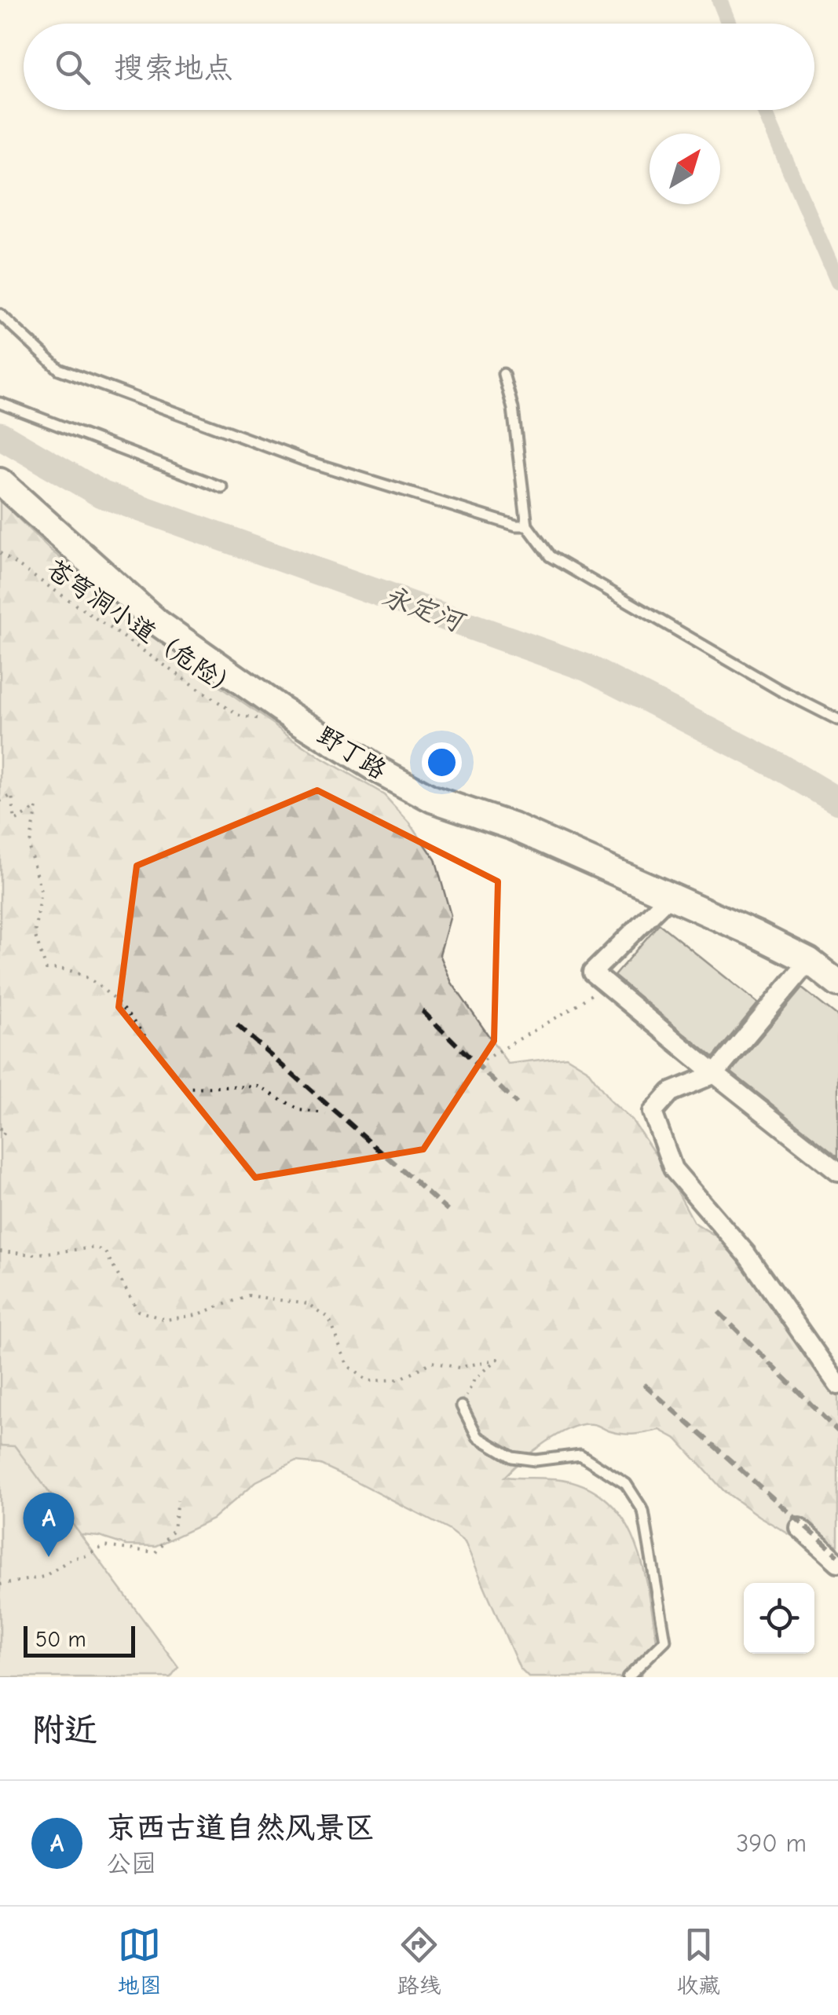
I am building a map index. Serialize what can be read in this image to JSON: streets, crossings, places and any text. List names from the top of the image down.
{
  "streets": {
    "main road": ["野丁路"],
    "path": ["苍穹洞小道（危险）"]
  },
  "water": ["永定河"],
  "scale_bar": "50 m",
  "north": "top right",
  "page": {
    "search": "搜索地点",
    "pins": "A",
    "scale": "50 m",
    "heading": "附近",
    "list": [
      {
        "mark": "A",
        "name": "京西古道自然风景区",
        "note": "公园",
        "value": "390 m"
      }
    ],
    "nav": ["地图", "路线", "收藏"]
  }
}
